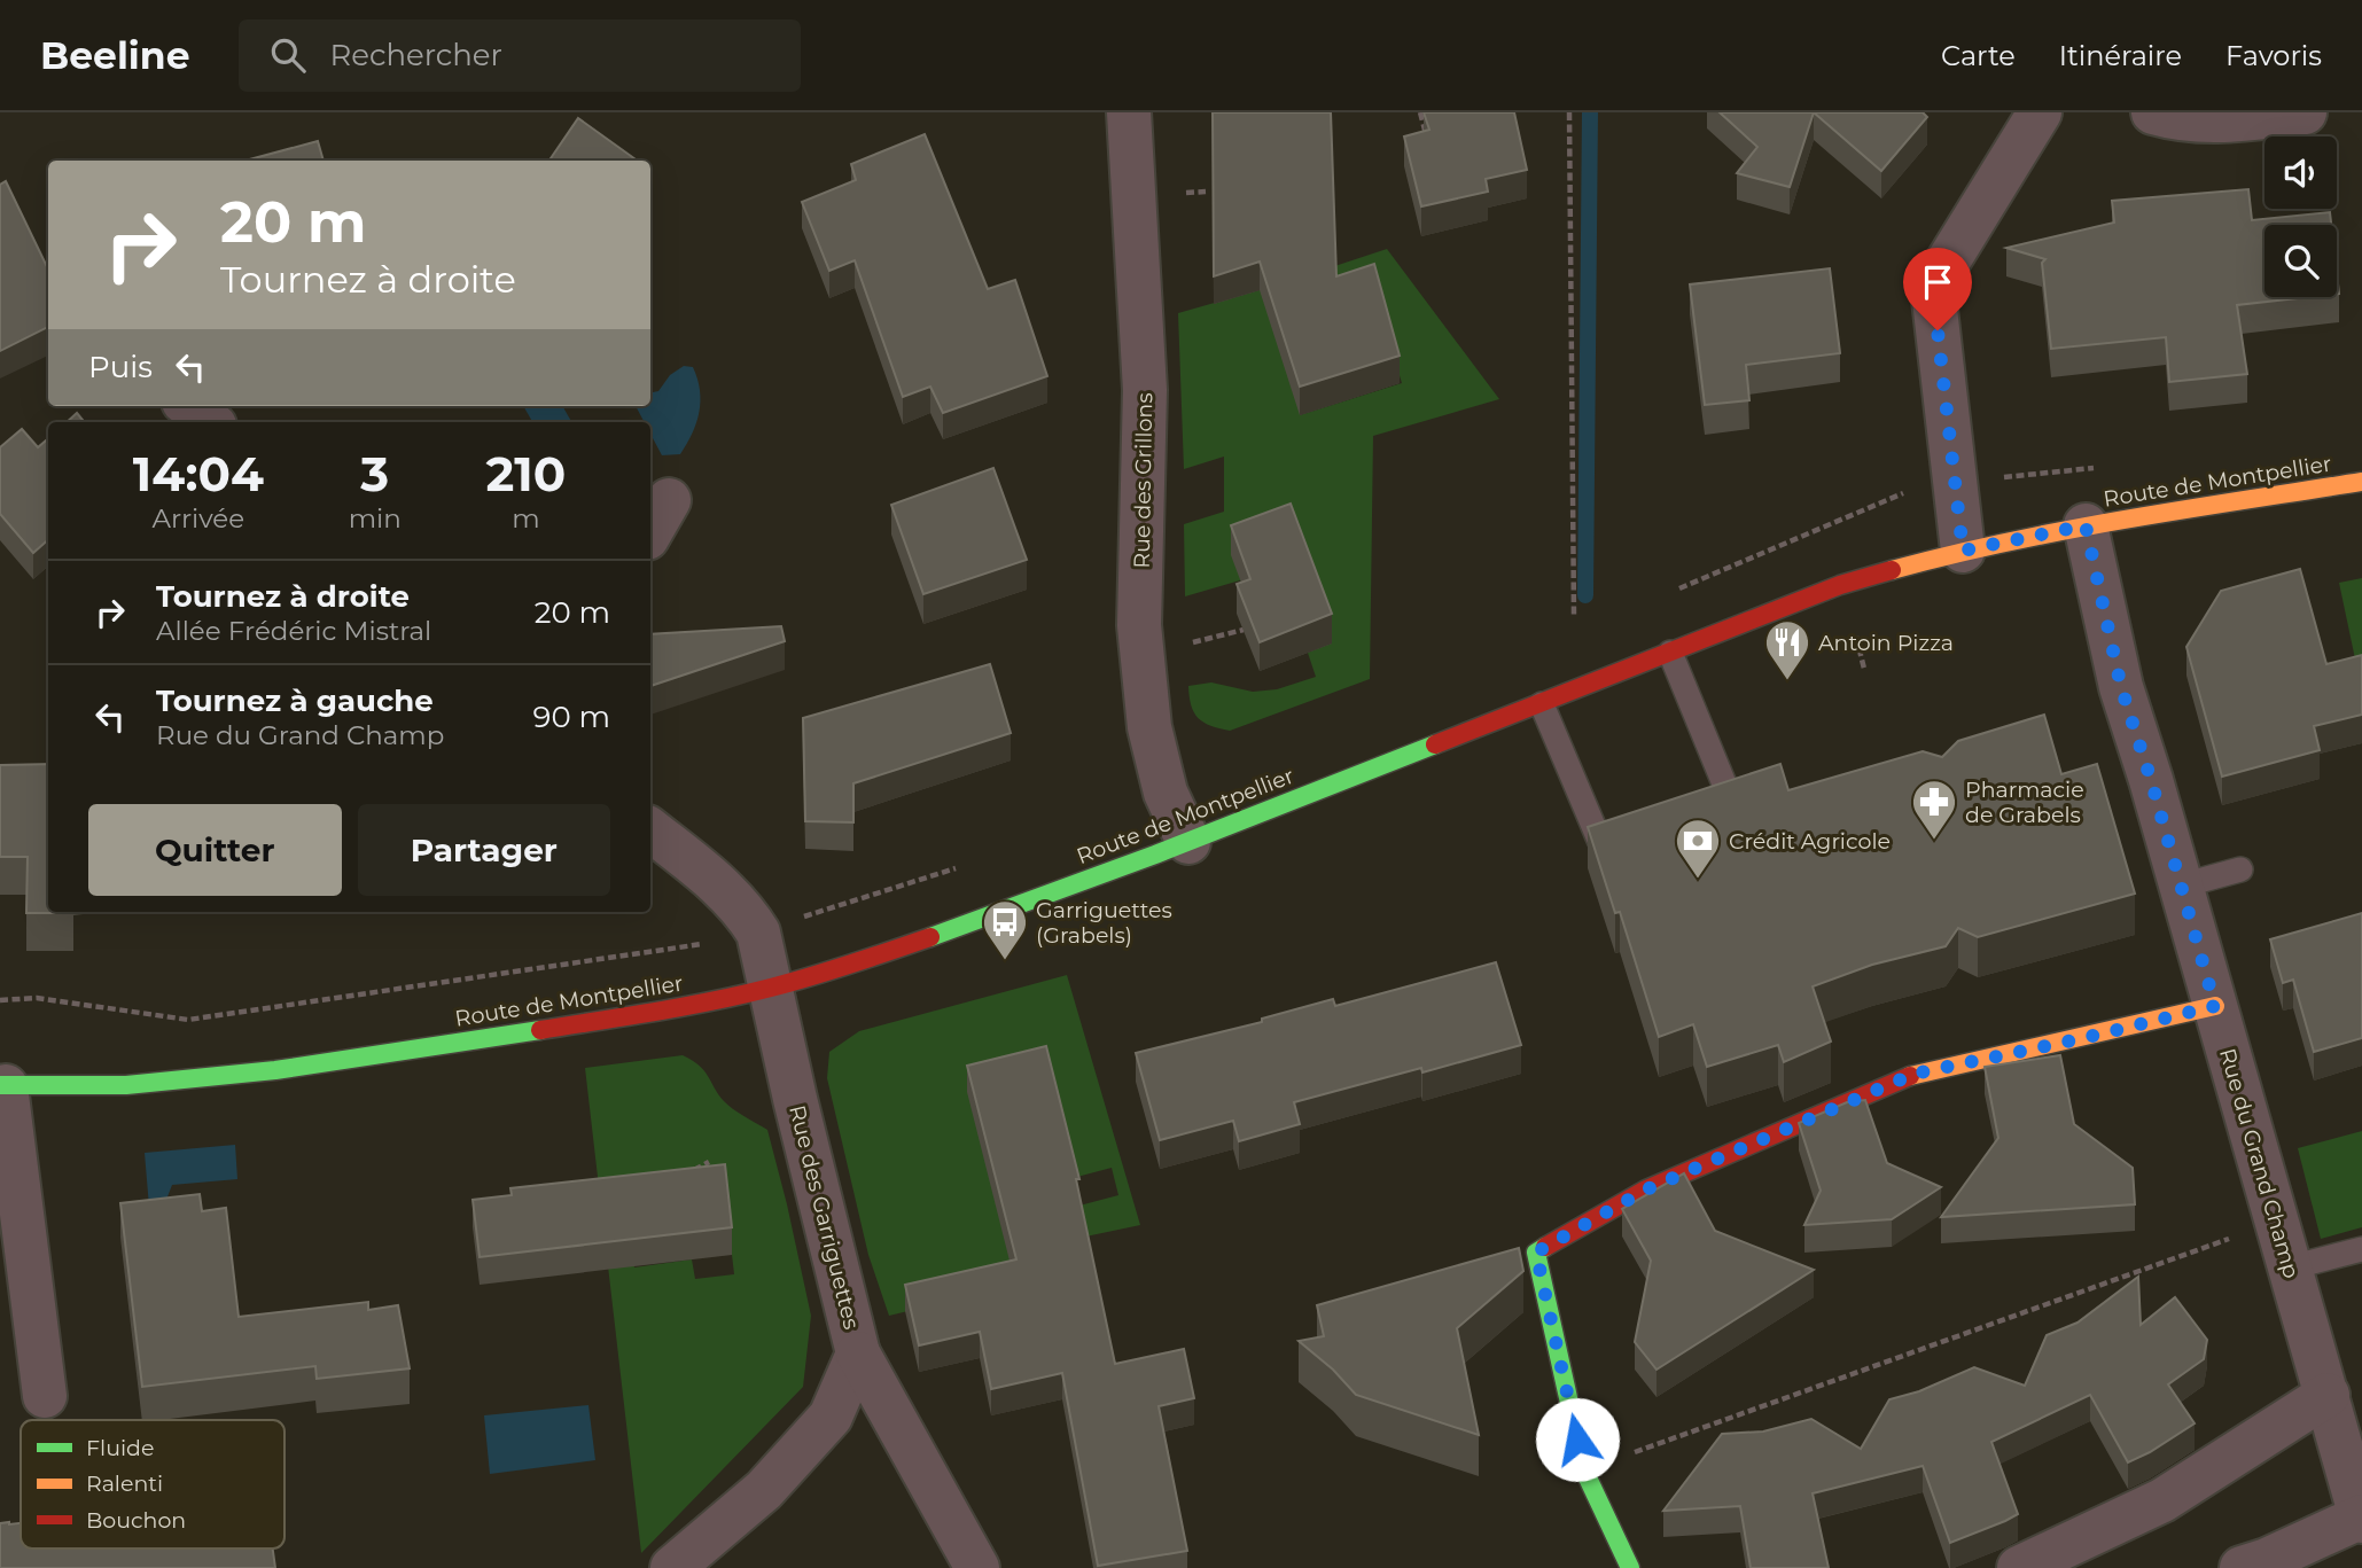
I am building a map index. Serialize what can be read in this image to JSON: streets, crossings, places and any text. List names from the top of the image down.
{
  "streets": {
    "street": [
      "Rue des Grillons",
      "Route de Montpellier",
      "Rue du Grand Champ",
      "Rue des Garriguettes"
    ]
  },
  "crossings": [
    ["Rue des Grillons", "Route de Montpellier"],
    ["Route de Montpellier", "Rue du Grand Champ"],
    ["Route de Montpellier", "Rue des Garriguettes"]
  ],
  "places": {
    "restaurant": ["Antoin Pizza"],
    "pharmacy": ["Pharmacie de Grabels"],
    "bank": ["Crédit Agricole"],
    "bus stop": ["Garriguettes (Grabels)"]
  },
  "legend": ["Fluide", "Ralenti", "Bouchon"],
  "page": {
    "header": "Beeline",
    "search": "Rechercher",
    "nav": ["Carte", "Itinéraire", "Favoris"],
    "turn": ["20 m", "Tournez à droite"],
    "then": "Puis",
    "eta": [
      "14:04",
      "Arrivée",
      "3",
      "min",
      "210",
      "m"
    ],
    "list": [
      {
        "name": "Tournez à droite",
        "note": "Allée Frédéric Mistral",
        "value": "20 m"
      },
      {
        "name": "Tournez à gauche",
        "note": "Rue du Grand Champ",
        "value": "90 m"
      }
    ],
    "buttons": ["Quitter", "Partager"]
  }
}
